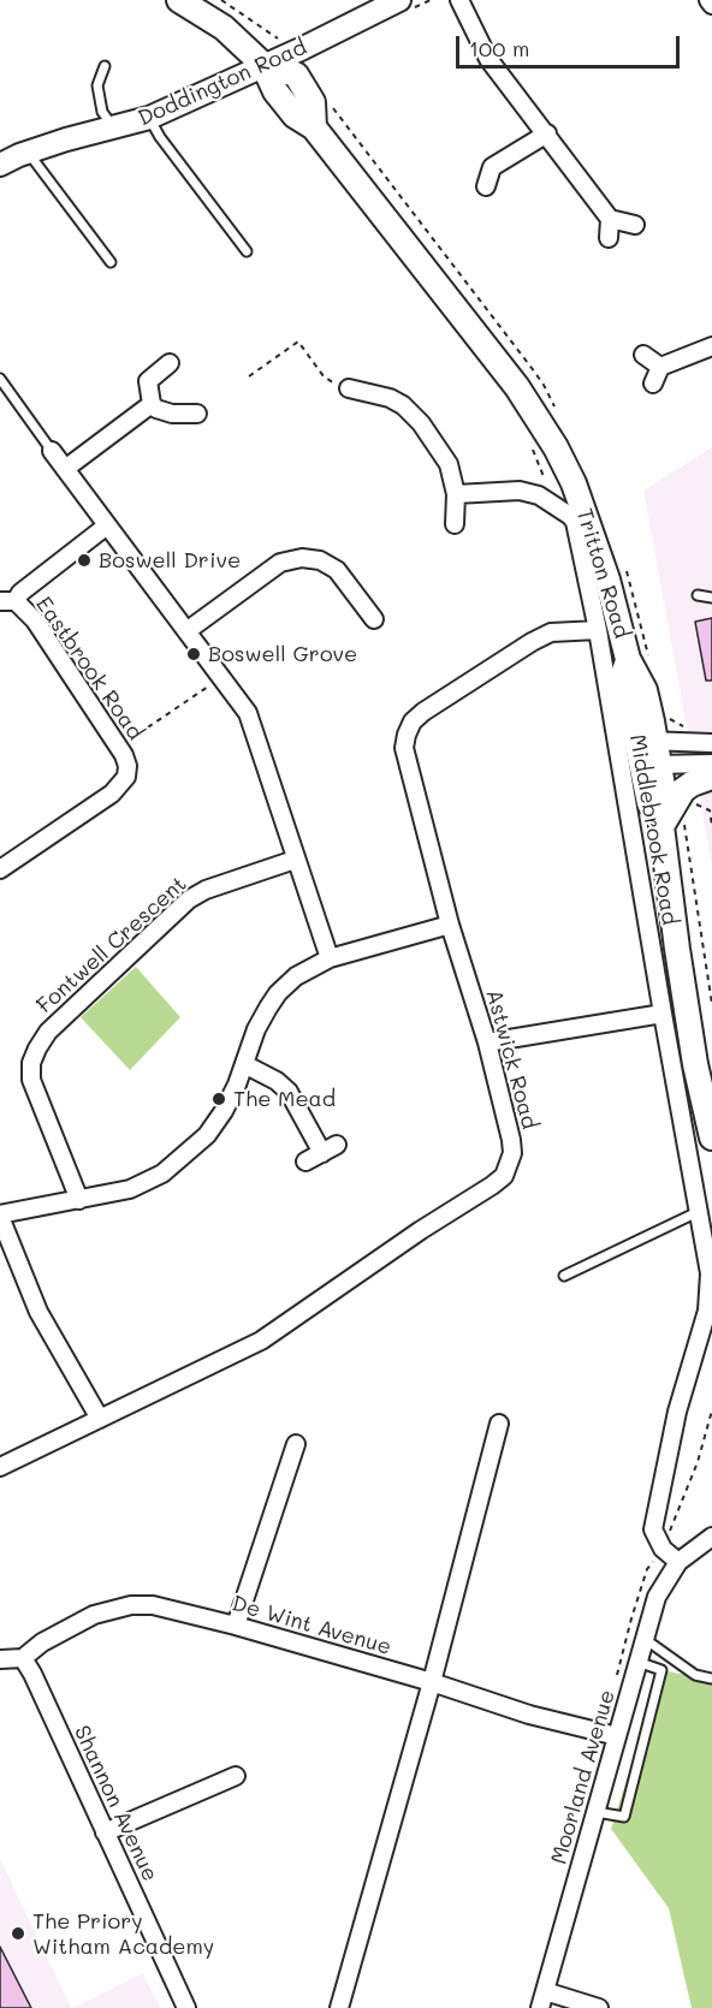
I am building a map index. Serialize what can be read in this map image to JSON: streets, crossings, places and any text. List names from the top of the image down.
{
  "streets": {
    "main road": ["Doddington Road", "Tritton Road"],
    "street": [
      "Eastbrook Road",
      "Middlebrook Road",
      "Fontwell Crescent",
      "Astwick Road",
      "De Wint Avenue",
      "Moorland Avenue",
      "Shannon Avenue"
    ]
  },
  "crossings": [
    ["Doddington Road", "Tritton Road"],
    ["Middlebrook Road", "Astwick Road"],
    ["Middlebrook Road", "Moorland Avenue"],
    ["De Wint Avenue", "Moorland Avenue"],
    ["De Wint Avenue", "Shannon Avenue"]
  ],
  "places": [
    "Boswell Drive",
    "Boswell Grove",
    "The Mead",
    "The Priory Witham Academy"
  ],
  "scale_bar": "100 m"
}
